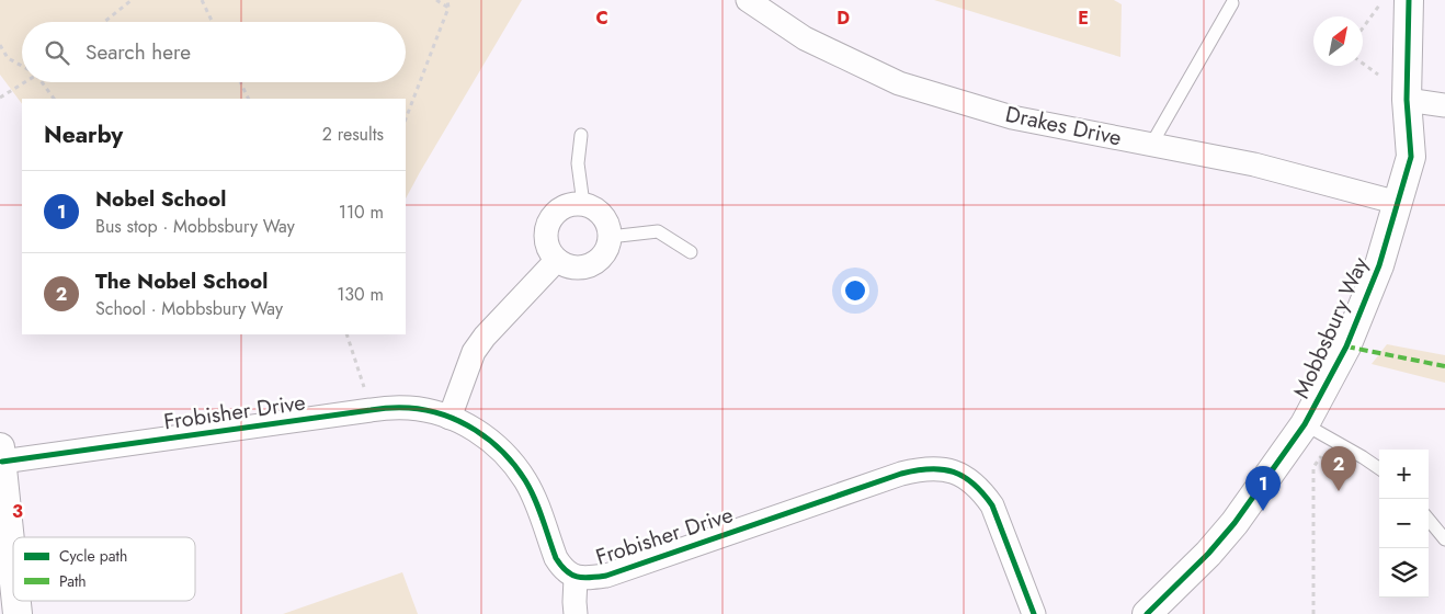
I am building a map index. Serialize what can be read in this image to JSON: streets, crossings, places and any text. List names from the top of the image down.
{
  "streets": {
    "street": ["Drakes Drive", "Mobbsbury Way", "Frobisher Drive"]
  },
  "crossings": [
    ["Drakes Drive", "Mobbsbury Way"]
  ],
  "legend": ["Cycle path", "Path"],
  "north": "top right",
  "page": {
    "search": "Search here",
    "heading": ["Nearby", "2 results"],
    "list": [
      {
        "mark": "1",
        "name": "Nobel School",
        "note": "Bus stop · Mobbsbury Way",
        "value": "110 m"
      },
      {
        "mark": "2",
        "name": "The Nobel School",
        "note": "School · Mobbsbury Way",
        "value": "130 m"
      }
    ],
    "pins": ["2", "1"],
    "map_buttons": ["+", "−"]
  },
  "grid": {
    "columns": ["C", "D", "E"],
    "rows": ["3"]
  }
}
